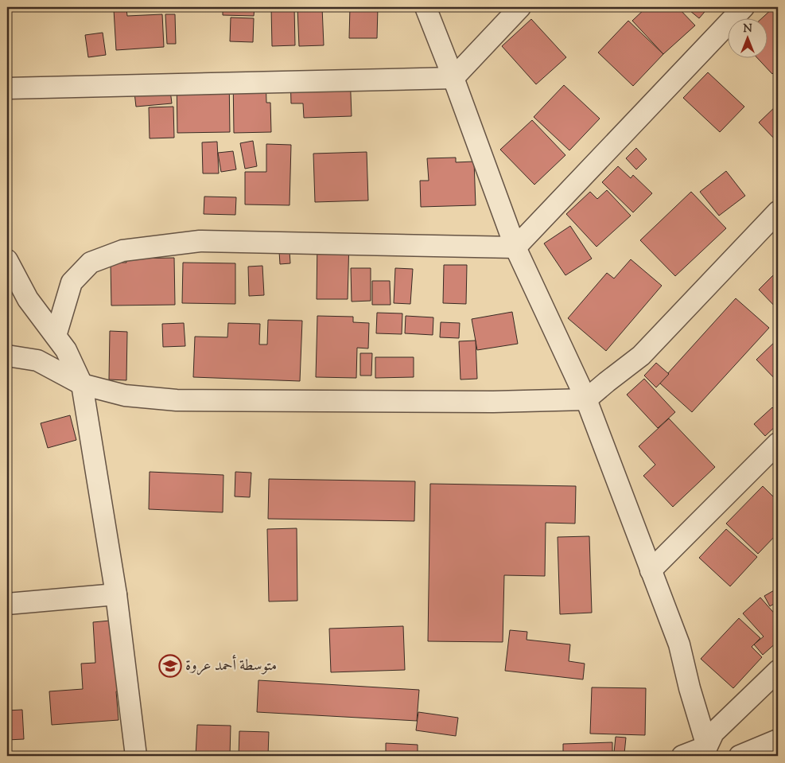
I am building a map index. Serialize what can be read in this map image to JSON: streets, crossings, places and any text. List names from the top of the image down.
{
  "places": {
    "school or university": ["متوسطة أحمد عروة"]
  },
  "north": "top"
}
